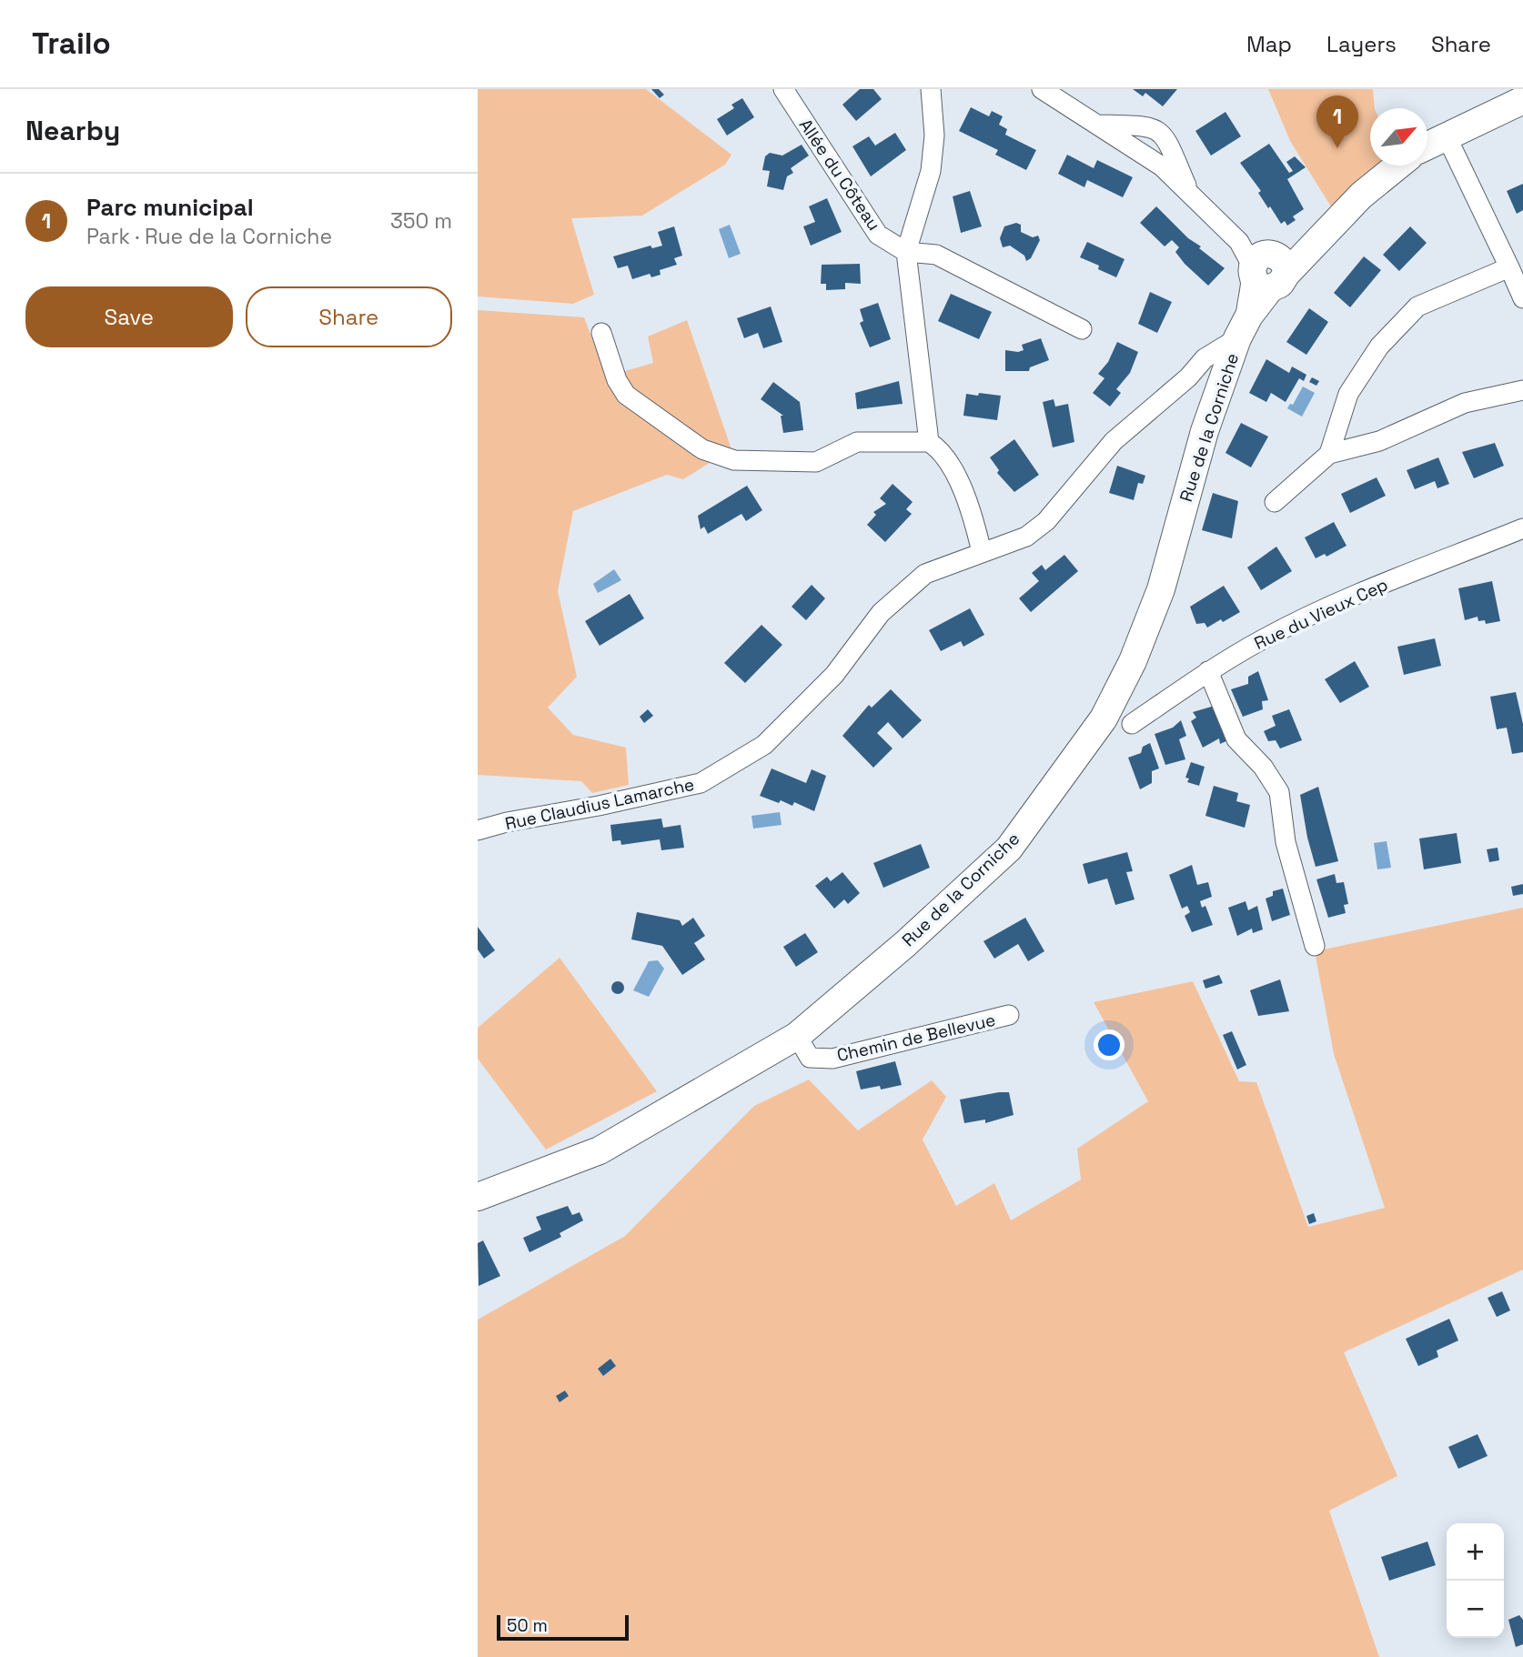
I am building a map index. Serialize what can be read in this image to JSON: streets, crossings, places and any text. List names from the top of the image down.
{
  "streets": {
    "main road": ["Rue de la Corniche"],
    "street": [
      "Allée du Côteau",
      "Rue du Vieux Cep",
      "Rue Claudius Lamarche",
      "Chemin de Bellevue"
    ]
  },
  "crossings": [
    ["Rue de la Corniche", "Rue Claudius Lamarche"],
    ["Rue de la Corniche", "Chemin de Bellevue"]
  ],
  "scale_bar": "50 m",
  "north": "top right",
  "page": {
    "header": "Trailo",
    "nav": ["Map", "Layers", "Share"],
    "heading": "Nearby",
    "pins": "1",
    "list": [
      {
        "mark": "1",
        "name": "Parc municipal",
        "note": "Park · Rue de la Corniche",
        "value": "350 m"
      }
    ],
    "buttons": ["Save", "Share"],
    "map_buttons": ["+", "−"],
    "scale": "50 m"
  }
}
